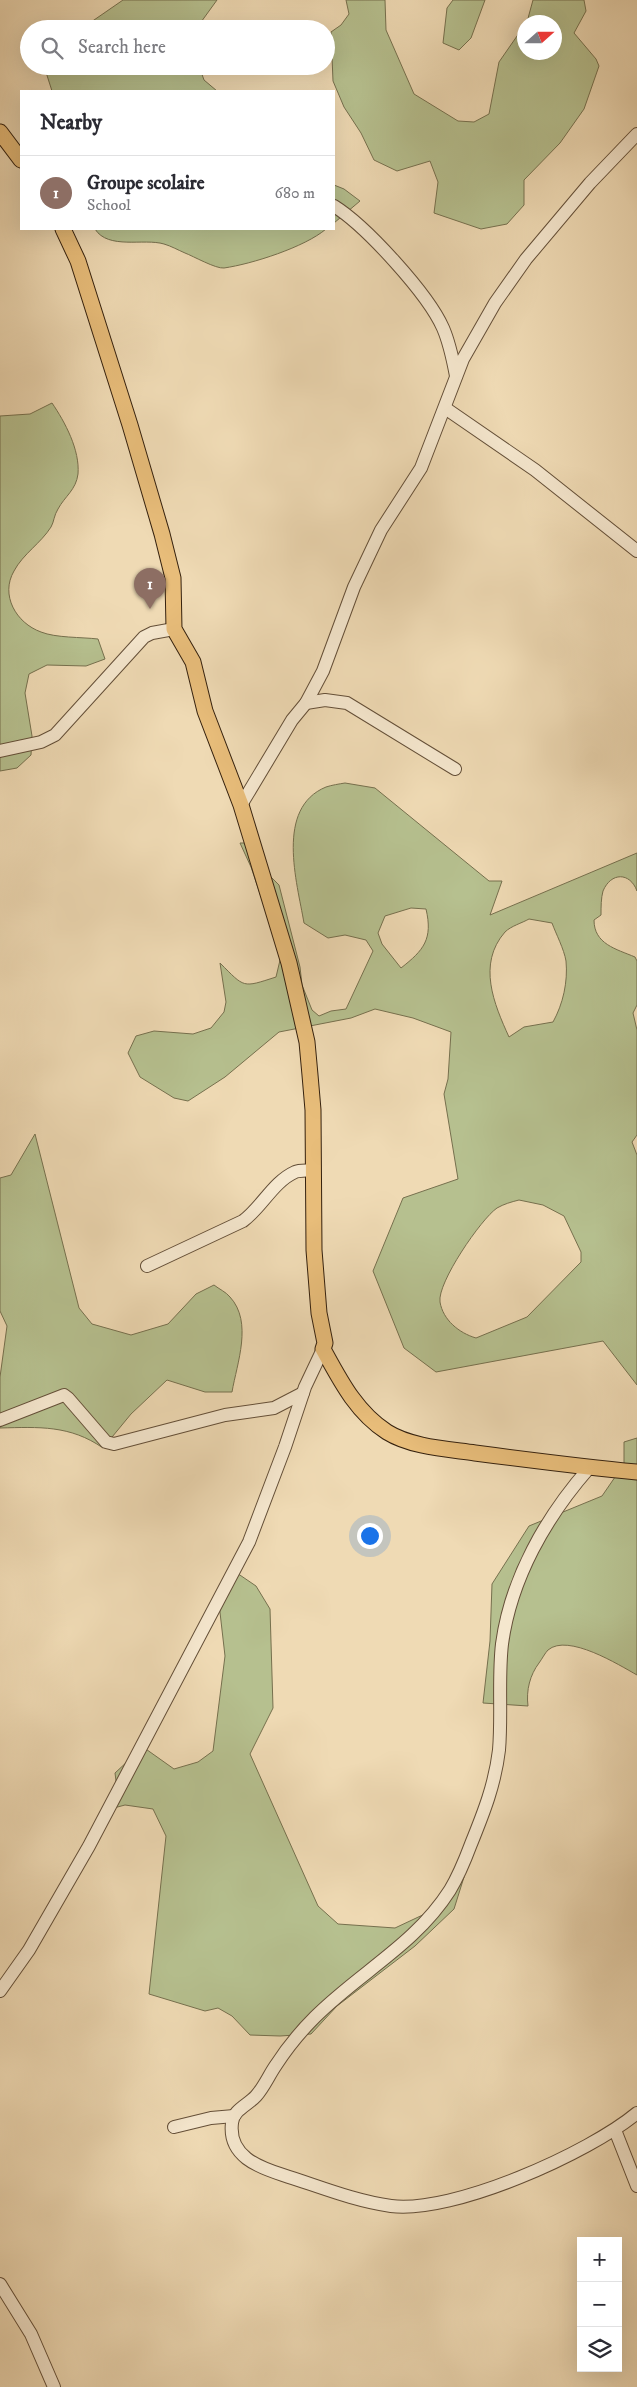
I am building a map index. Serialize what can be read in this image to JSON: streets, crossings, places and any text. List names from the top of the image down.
{
  "north": "right",
  "page": {
    "search": "Search here",
    "heading": "Nearby",
    "list": [
      {
        "mark": "1",
        "name": "Groupe scolaire",
        "note": "School",
        "value": "680 m"
      }
    ],
    "pins": "1",
    "map_buttons": ["+", "−"]
  }
}
